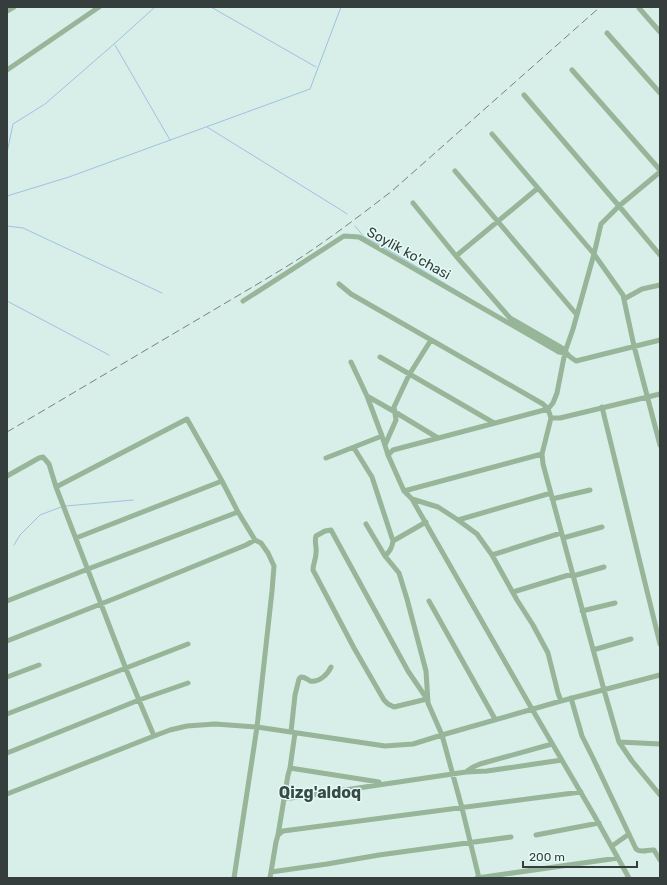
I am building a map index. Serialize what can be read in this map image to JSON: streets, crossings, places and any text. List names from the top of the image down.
{
  "streets": {
    "street": ["Soylik ko'chasi"]
  },
  "districts": ["Qizg'aldoq"],
  "scale_bar": "200 m"
}
